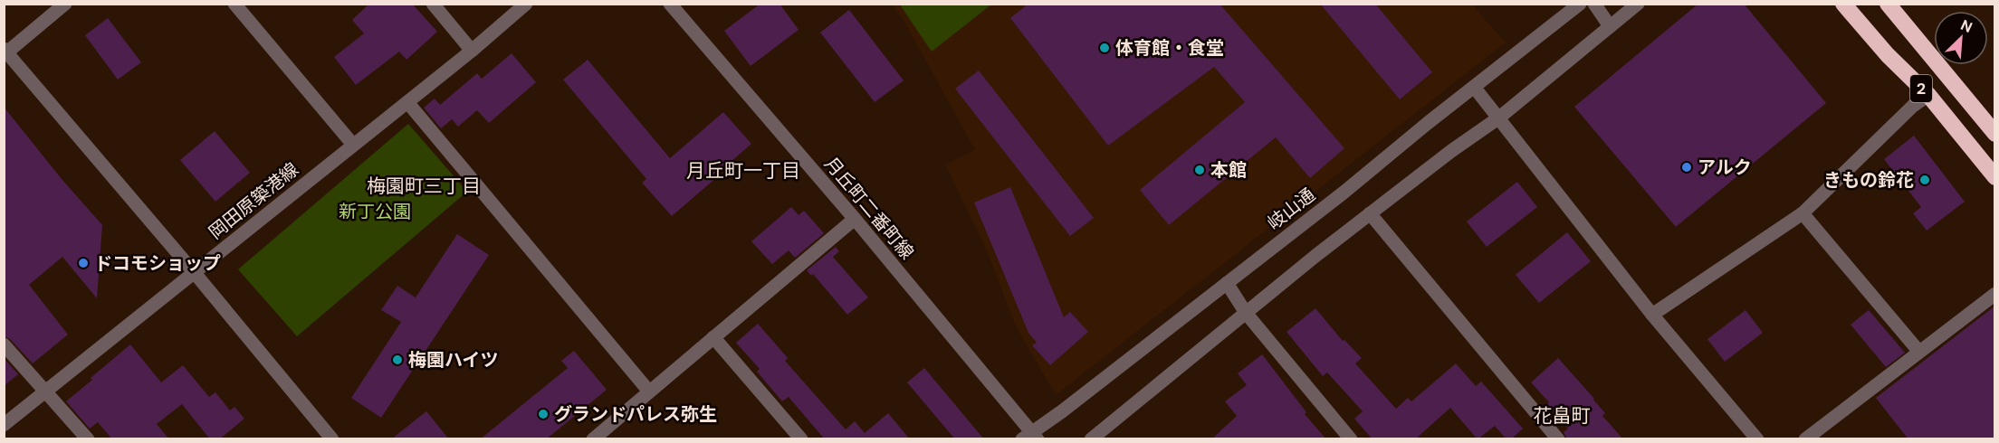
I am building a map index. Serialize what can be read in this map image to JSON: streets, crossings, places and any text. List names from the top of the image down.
{
  "streets": {
    "highway": ["2"],
    "street": ["岡田原築港線", "月丘町二番町線", "岐山通"]
  },
  "crossings": [
    ["月丘町二番町線", "岐山通"]
  ],
  "districts": ["月丘町一丁目", "梅園町三丁目", "花畠町"],
  "parks": ["新丁公園"],
  "places": [
    "体育館・食堂",
    "アルク",
    "本館",
    "きもの鈴花",
    "ドコモショップ",
    "梅園ハイツ",
    "グランドパレス弥生"
  ],
  "north": "top right"
}
